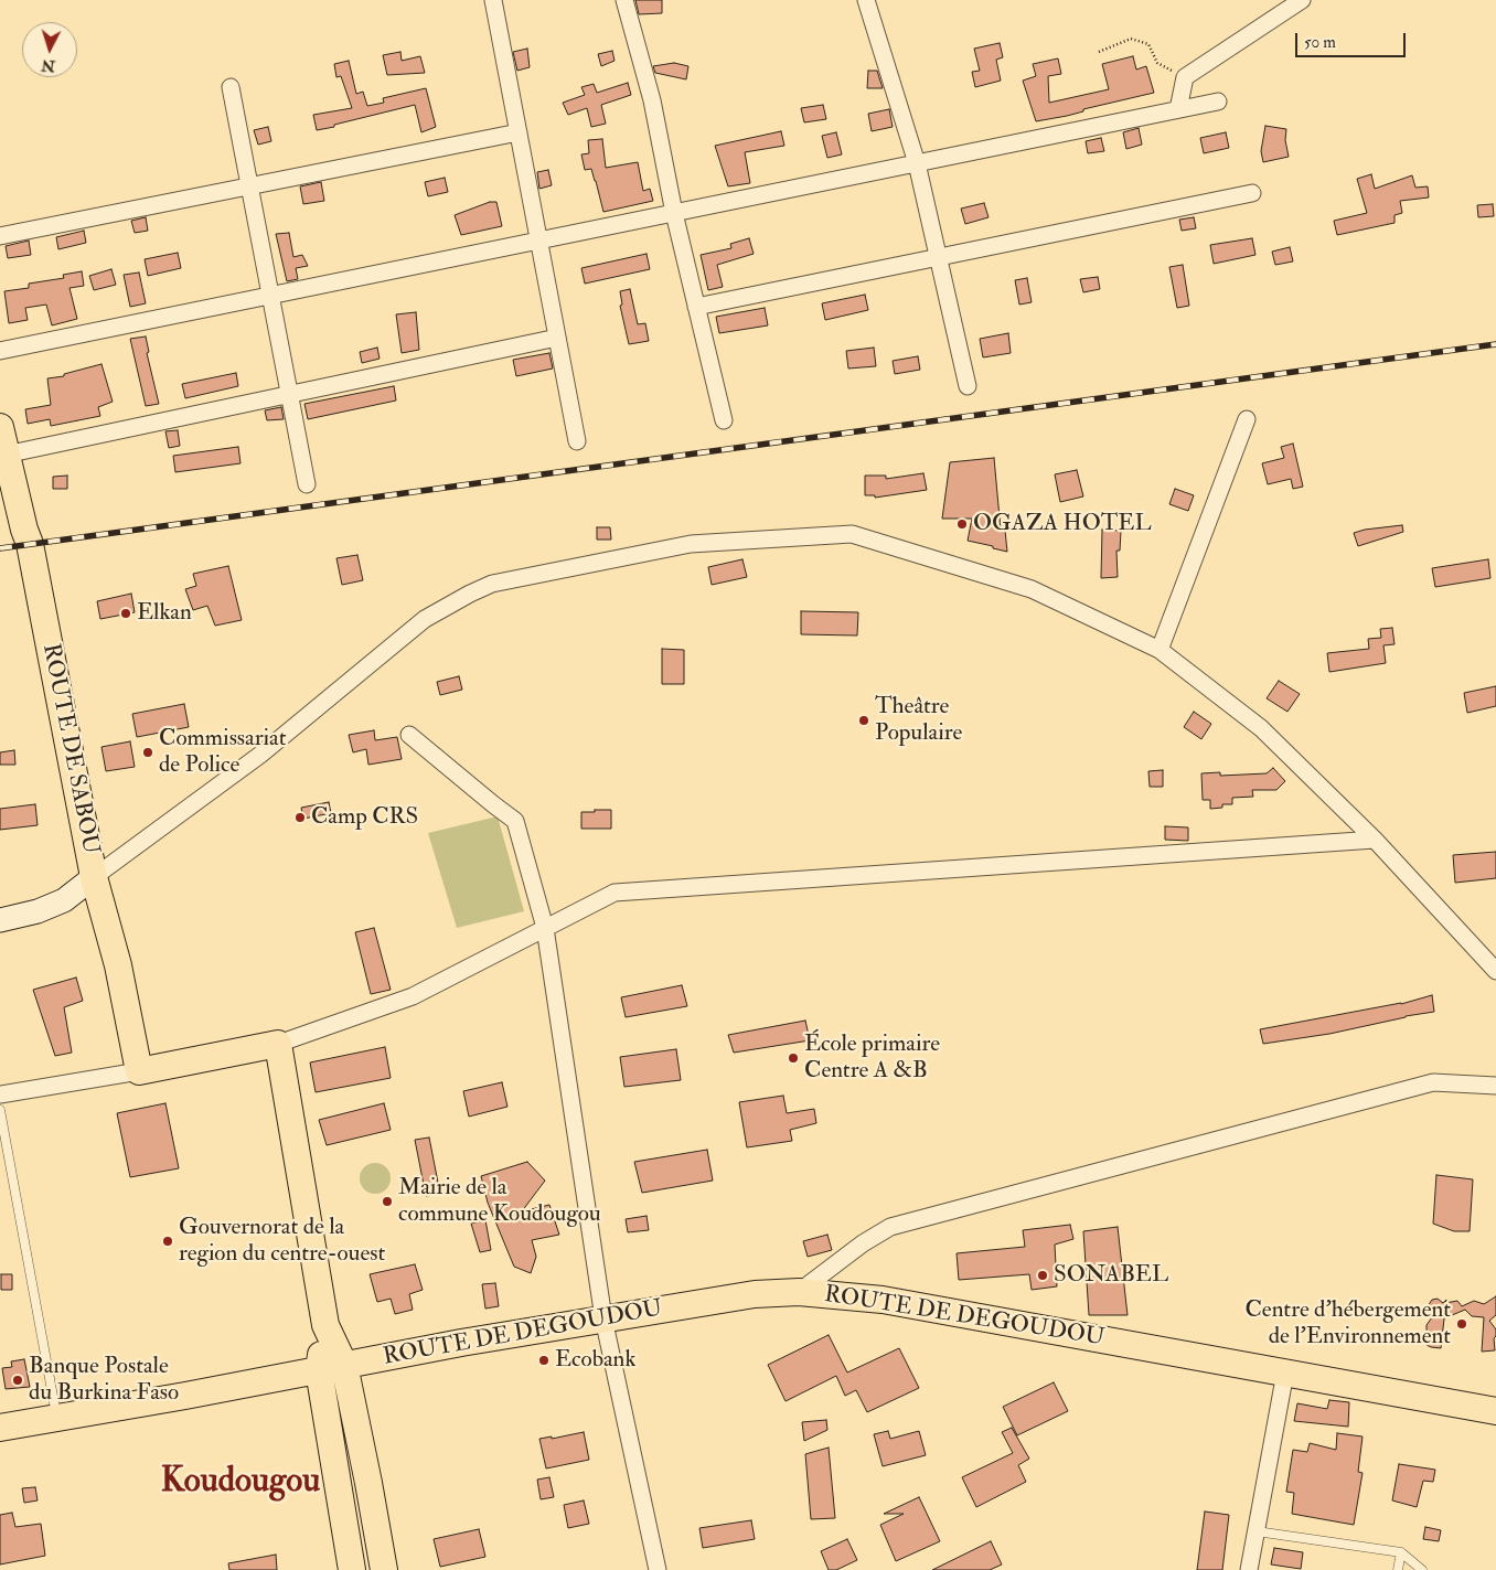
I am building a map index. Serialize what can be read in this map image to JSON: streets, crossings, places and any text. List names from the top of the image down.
{
  "streets": {
    "main road": ["ROUTE DE SABOU", "ROUTE DE DEGOUDOU"]
  },
  "districts": ["Koudougou"],
  "places": [
    "OGAZA HOTEL",
    "Elkan",
    "Theâtre Populaire",
    "Commissariat de Police",
    "Camp CRS",
    "École primaire Centre A &B",
    "Mairie de la commune Koudougou",
    "Gouvernorat de la region du centre-ouest",
    "SONABEL",
    "Centre d'hébergement de l'Environnement",
    "Ecobank",
    "Banque Postale du Burkina Faso"
  ],
  "scale_bar": "50 m",
  "north": "bottom"
}
